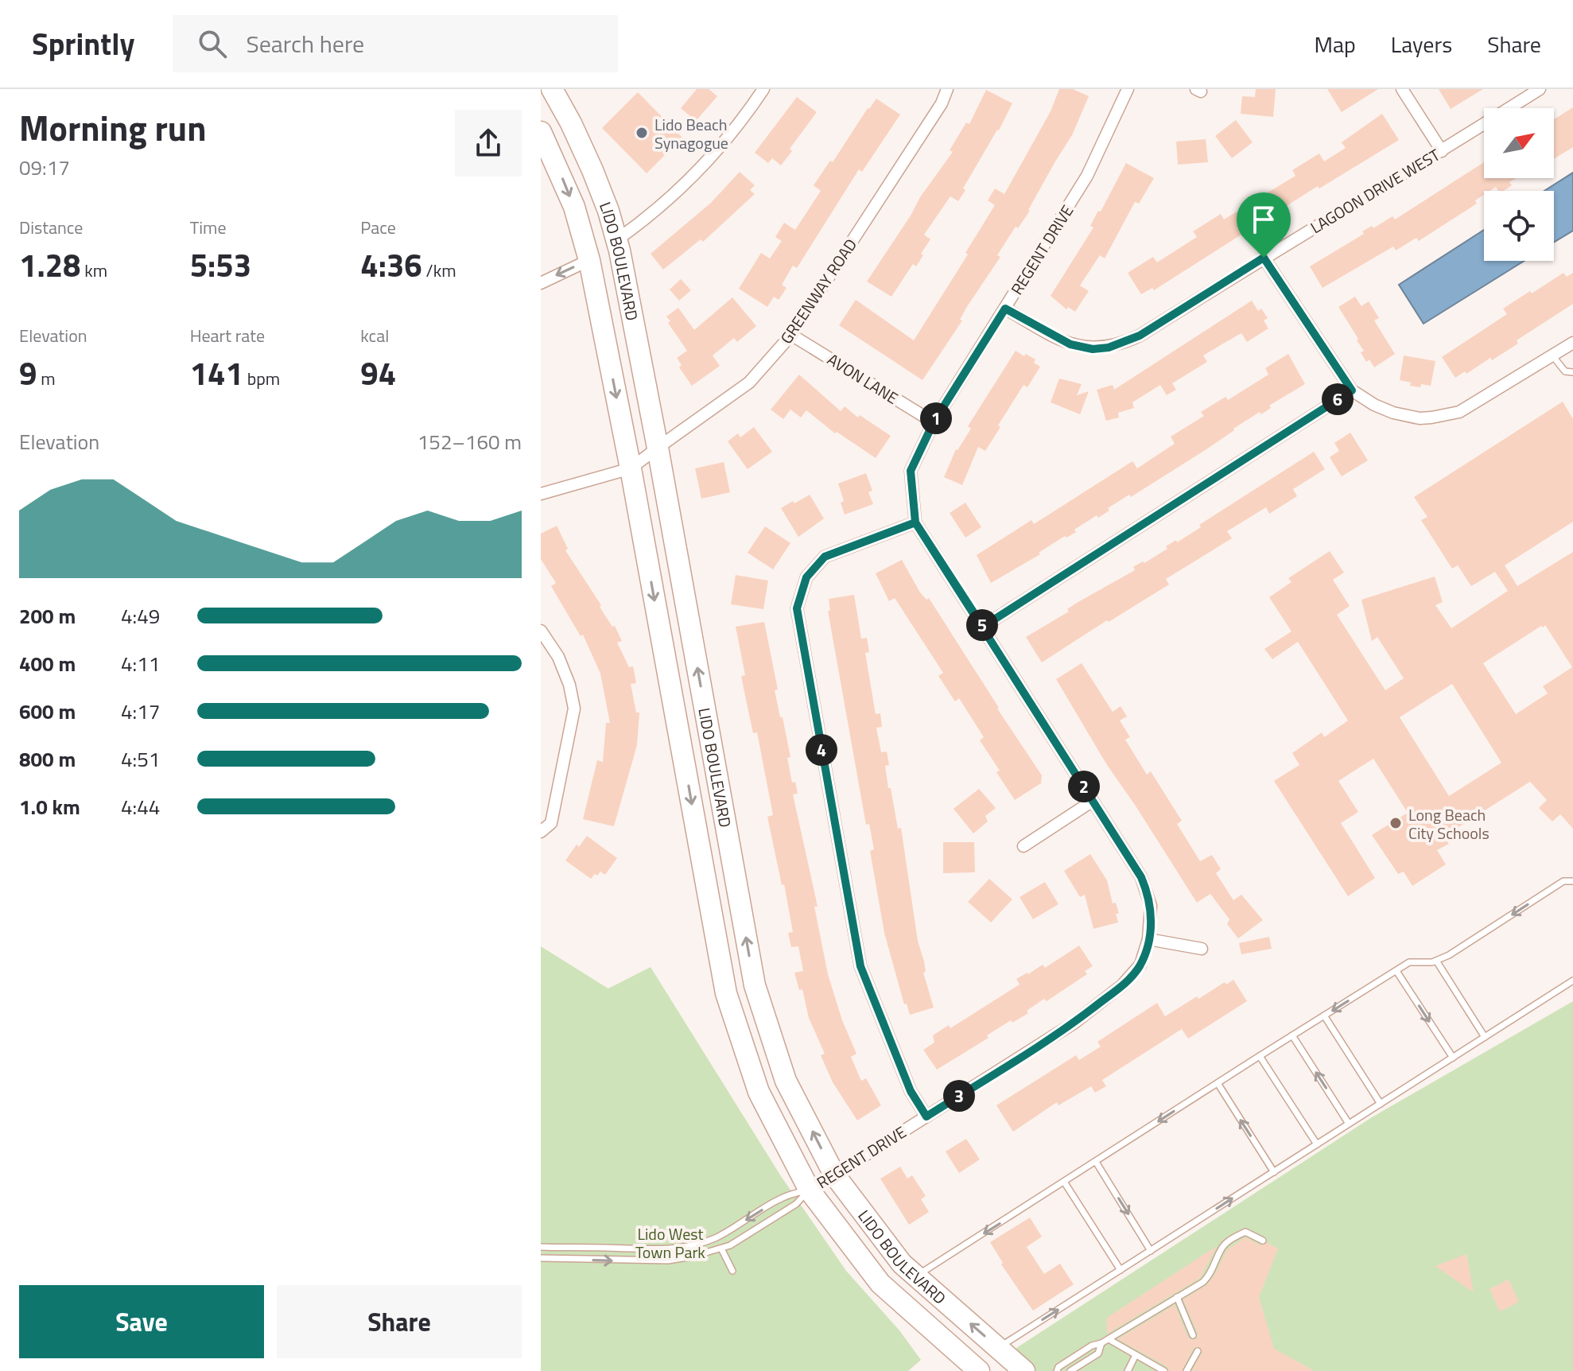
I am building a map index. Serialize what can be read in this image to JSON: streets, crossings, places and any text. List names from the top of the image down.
{
  "streets": {
    "highway": ["LIDO BOULEVARD"],
    "street": [
      "LAGOON DRIVE WEST",
      "REGENT DRIVE",
      "GREENWAY ROAD",
      "AVON LANE"
    ]
  },
  "crossings": [
    ["LAGOON DRIVE WEST", "REGENT DRIVE"],
    ["REGENT DRIVE", "LIDO BOULEVARD"],
    ["REGENT DRIVE", "AVON LANE"],
    ["LIDO BOULEVARD", "GREENWAY ROAD"],
    ["GREENWAY ROAD", "AVON LANE"]
  ],
  "parks": ["Lido West Town Park"],
  "places": ["Lido Beach Synagogue", "Long Beach City Schools"],
  "north": "top right",
  "page": {
    "header": "Sprintly",
    "search": "Search here",
    "nav": ["Map", "Layers", "Share"],
    "heading": ["Morning run", "09:17"],
    "stats": [
      ["Distance", "1.28 km"],
      ["Time", "5:53"],
      ["Pace", "4:36 /km"],
      ["Elevation", "9 m"],
      ["Heart rate", "141 bpm"],
      ["kcal", "94"]
    ],
    "pins": [
      "6",
      "1",
      "5",
      "4",
      "2",
      "3"
    ],
    "chart": ["Elevation", "152–160 m"],
    "list": [
      {
        "name": "200 m",
        "note": "4:49"
      },
      {
        "name": "400 m",
        "note": "4:11"
      },
      {
        "name": "600 m",
        "note": "4:17"
      },
      {
        "name": "800 m",
        "note": "4:51"
      },
      {
        "name": "1.0 km",
        "note": "4:44"
      }
    ],
    "buttons": ["Save", "Share"]
  }
}
